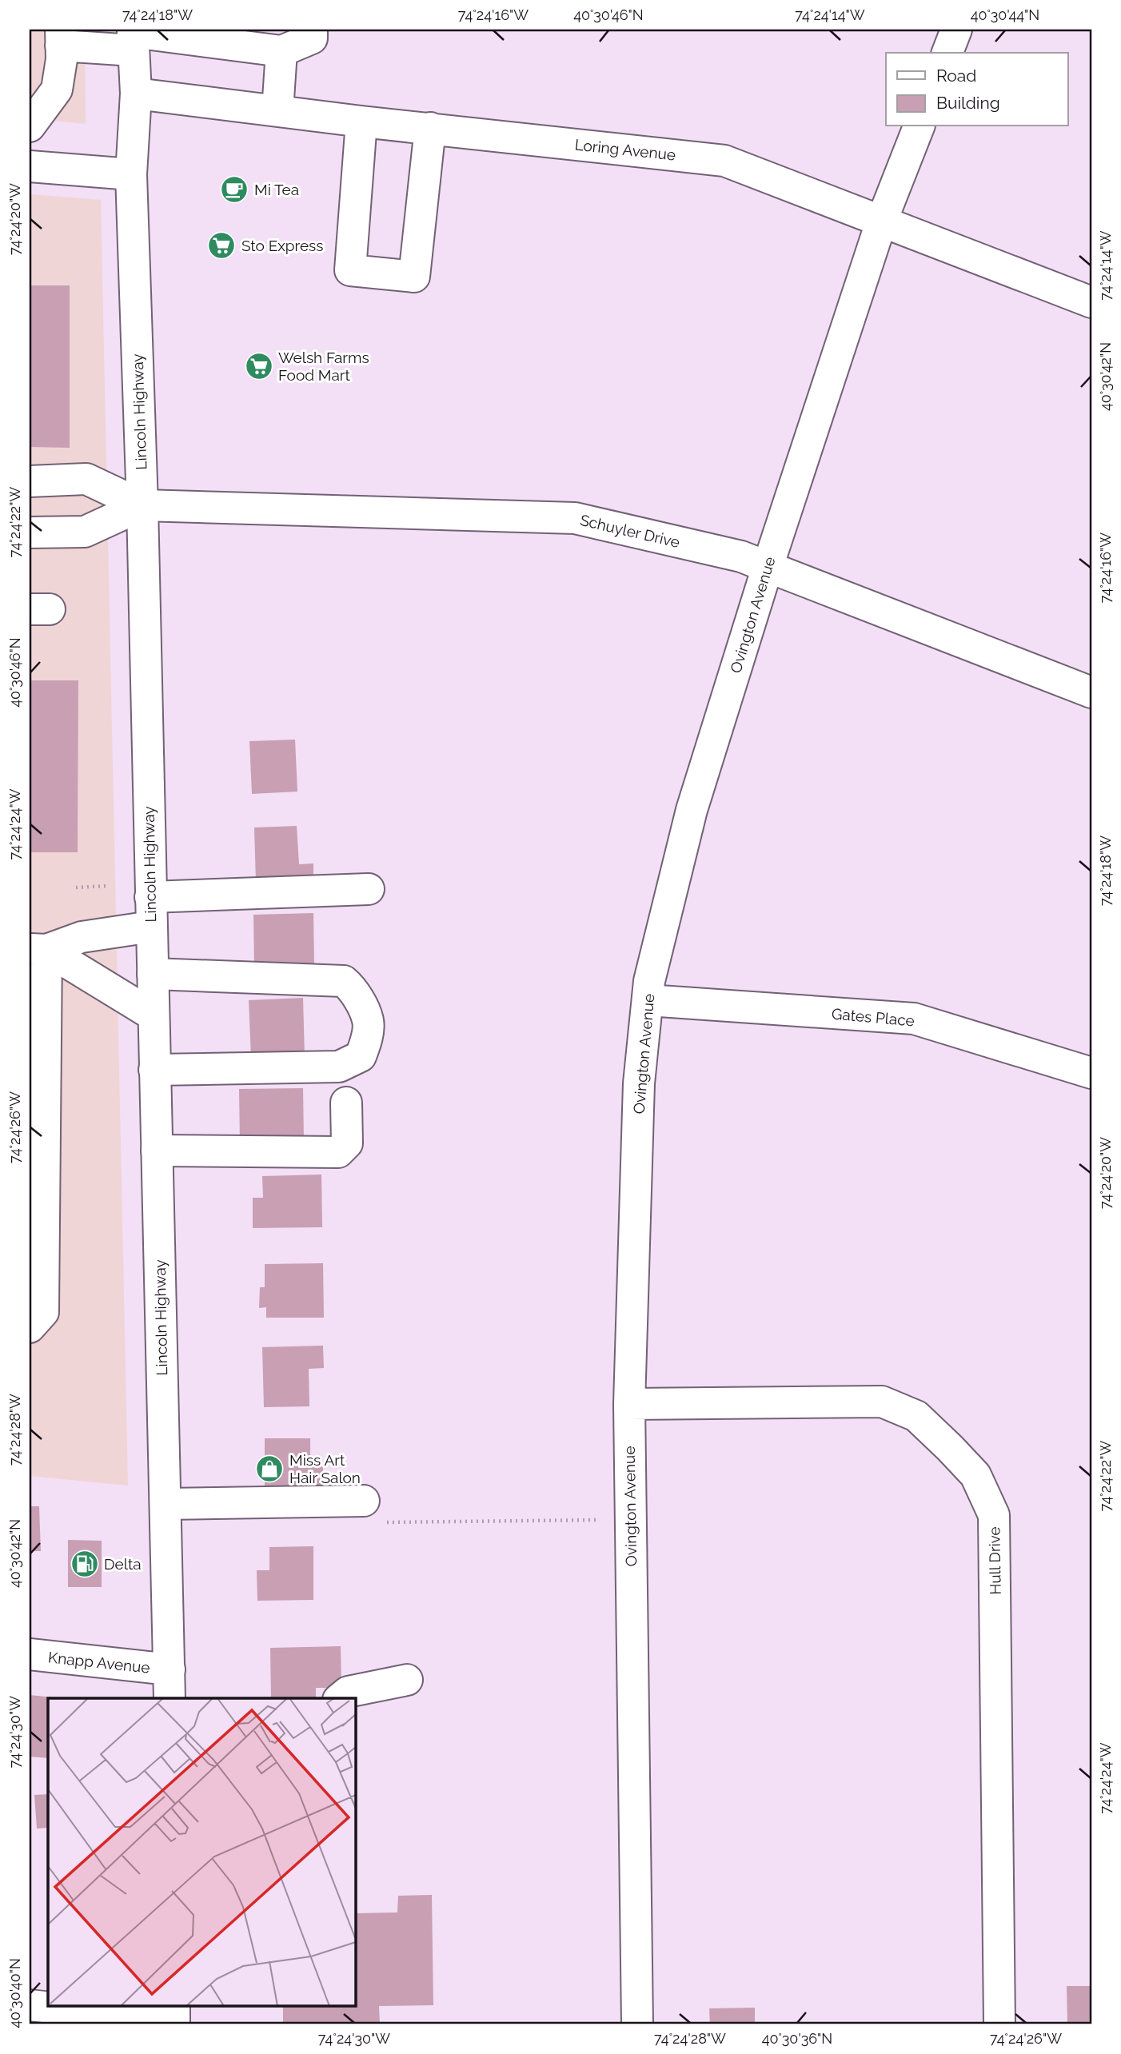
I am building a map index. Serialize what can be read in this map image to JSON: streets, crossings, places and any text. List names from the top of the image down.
{
  "streets": {
    "street": [
      "Loring Avenue",
      "Lincoln Highway",
      "Schuyler Drive",
      "Ovington Avenue",
      "Gates Place",
      "Hull Drive",
      "Knapp Avenue"
    ]
  },
  "crossings": [
    ["Loring Avenue", "Lincoln Highway"],
    ["Loring Avenue", "Ovington Avenue"],
    ["Lincoln Highway", "Schuyler Drive"],
    ["Lincoln Highway", "Knapp Avenue"],
    ["Schuyler Drive", "Ovington Avenue"],
    ["Ovington Avenue", "Gates Place"],
    ["Ovington Avenue", "Hull Drive"]
  ],
  "places": {
    "cafe": ["Mi Tea"],
    "supermarket": ["Sto Express", "Welsh Farms Food Mart"],
    "shop": ["Miss Art Hair Salon"],
    "fuel station": ["Delta"]
  },
  "legend": ["Road", "Building"],
  "coordinates": [
    "74°24'18\"W",
    "74°24'16\"W",
    "40°30'46\"N",
    "74°24'14\"W",
    "40°30'44\"N",
    "74°24'20\"W",
    "40°30'42\"N",
    "74°24'22\"W",
    "74°24'24\"W",
    "74°24'26\"W",
    "74°24'28\"W",
    "74°24'30\"W",
    "40°30'40\"N",
    "40°30'36\"N"
  ]
}
